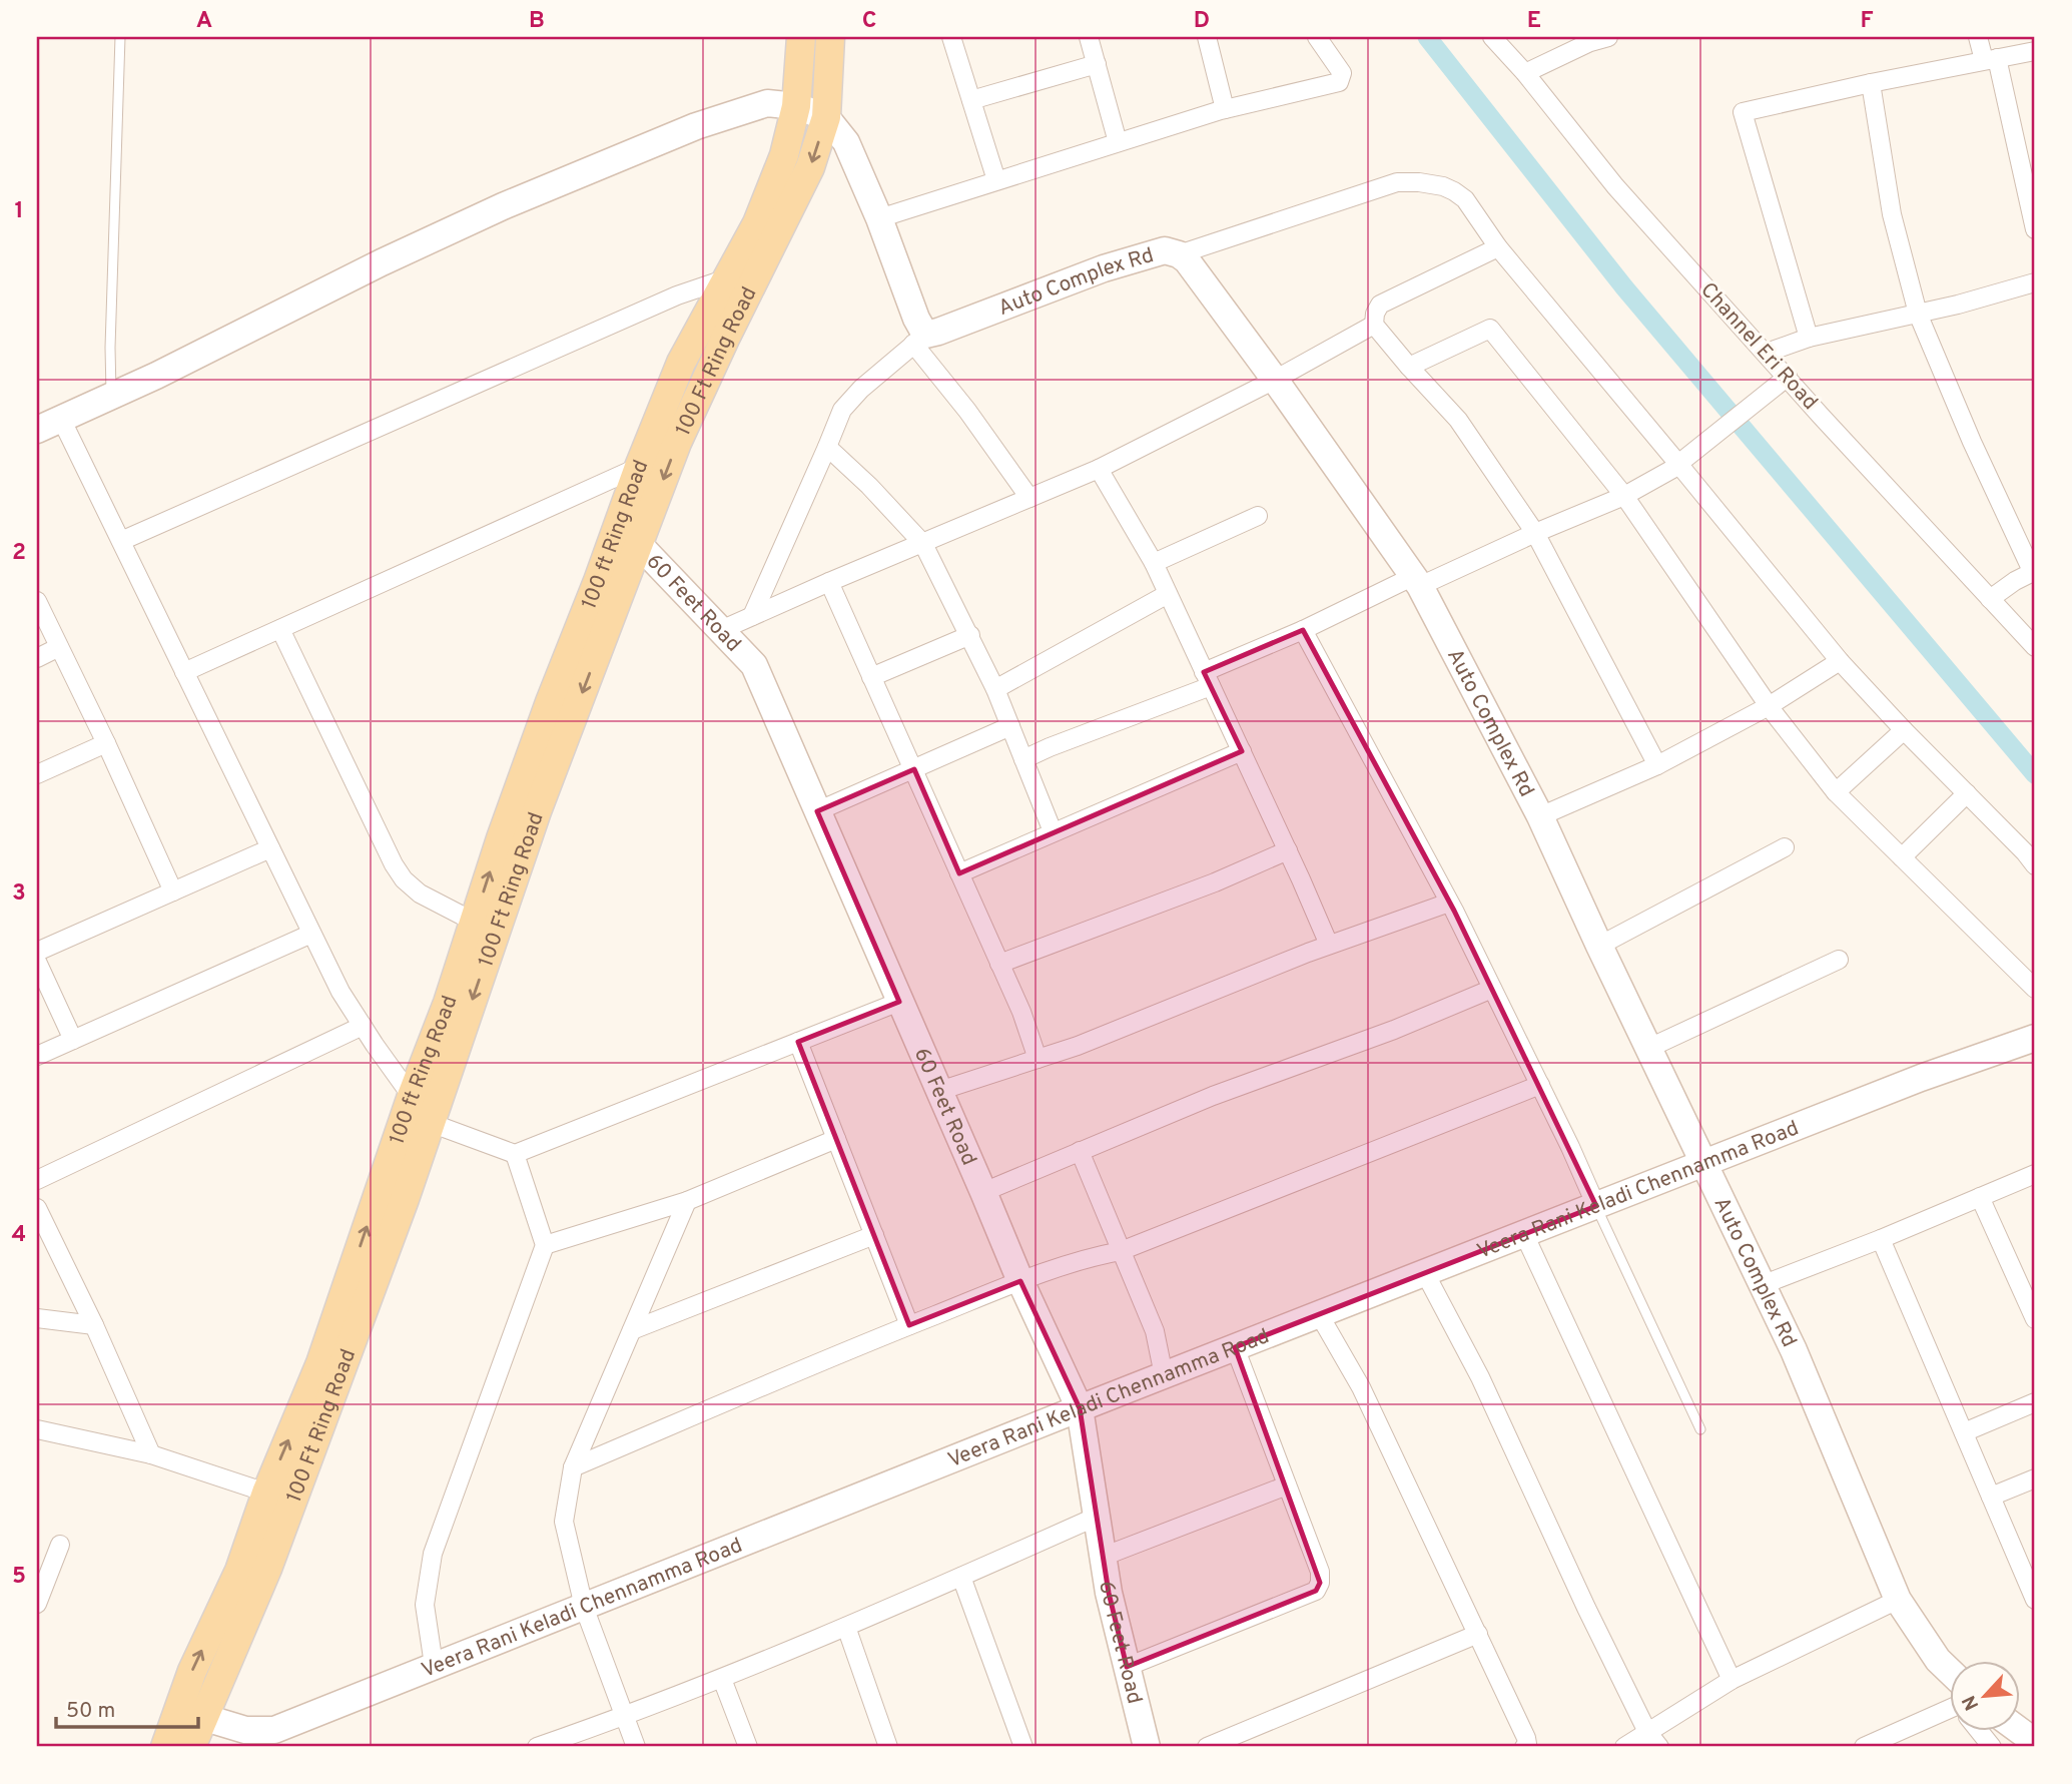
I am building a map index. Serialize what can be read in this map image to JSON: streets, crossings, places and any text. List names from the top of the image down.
{
  "streets": {
    "main road": ["100 Ft Ring Road", "100 ft Ring Road"],
    "street": [
      "Auto Complex Rd",
      "Channel Eri Road",
      "60 Feet Road",
      "Veera Rani Keladi Chennamma Road"
    ]
  },
  "crossings": [
    ["Auto Complex Rd", "Veera Rani Keladi Chennamma Road"],
    ["100 Ft Ring Road", "100 ft Ring Road"],
    ["100 Ft Ring Road", "60 Feet Road"],
    ["100 Ft Ring Road", "Veera Rani Keladi Chennamma Road"],
    ["100 ft Ring Road", "60 Feet Road"],
    ["100 ft Ring Road", "Veera Rani Keladi Chennamma Road"],
    ["60 Feet Road", "Veera Rani Keladi Chennamma Road"]
  ],
  "one_way": ["100 Ft Ring Road", "100 ft Ring Road"],
  "scale_bar": "50 m",
  "north": "bottom left",
  "grid": {
    "columns": [
      "A",
      "B",
      "C",
      "D",
      "E",
      "F"
    ],
    "rows": [
      "1",
      "2",
      "3",
      "4",
      "5"
    ]
  }
}
